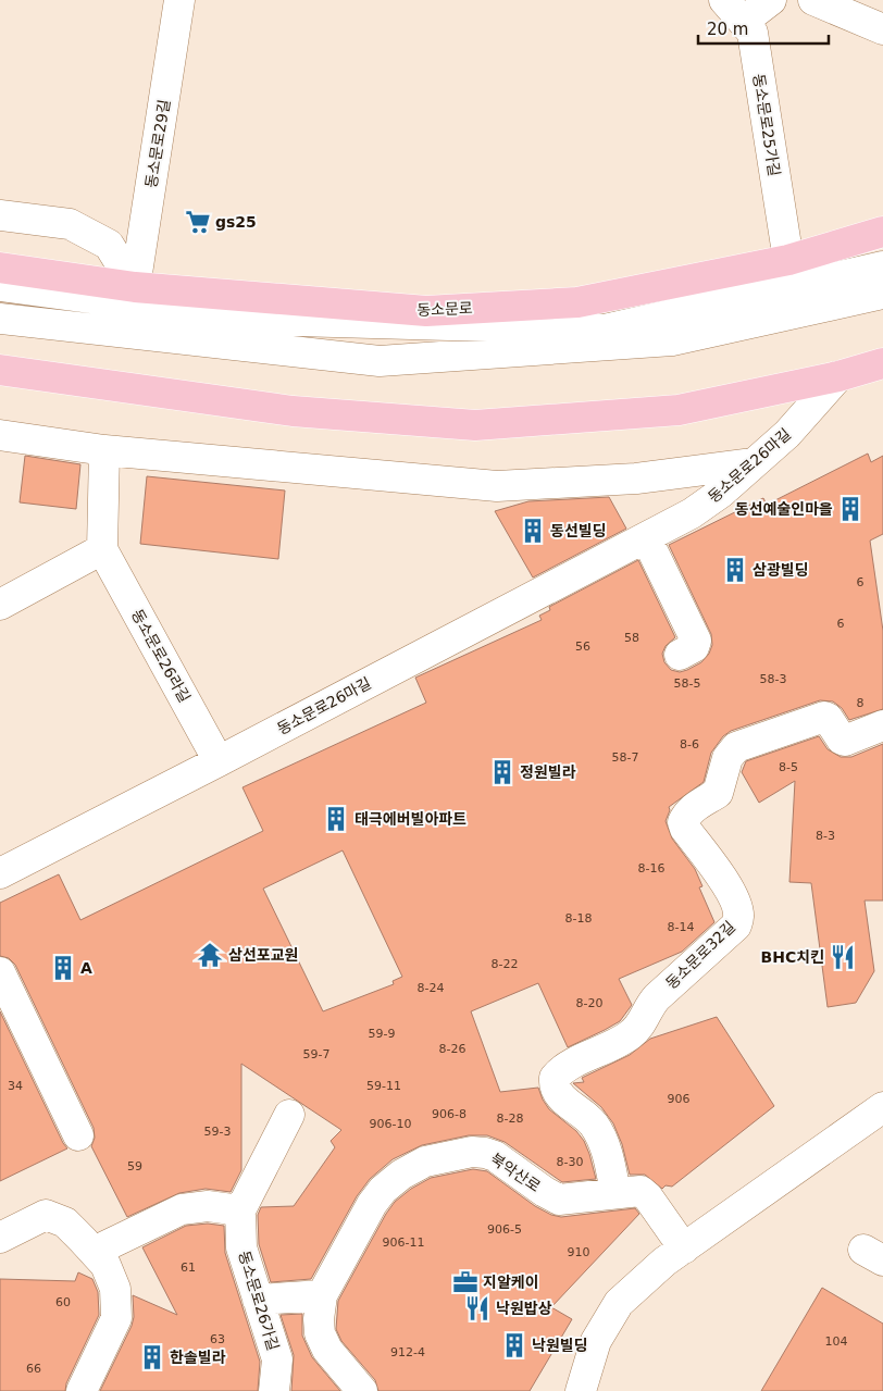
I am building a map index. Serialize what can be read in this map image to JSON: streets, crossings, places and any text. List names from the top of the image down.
{
  "streets": {
    "main road": ["동소문로"],
    "street": [
      "동소문로25가길",
      "동소문로29길",
      "동소문로26마길",
      "동소문로26라길",
      "동소문로32길",
      "북악산로",
      "동소문로26가길"
    ]
  },
  "crossings": [
    ["동소문로25가길", "동소문로"],
    ["동소문로29길", "동소문로"],
    ["동소문로26마길", "동소문로26라길"],
    ["동소문로32길", "북악산로"]
  ],
  "places": {
    "supermarket": ["gs25"],
    "building": [
      "동선예술인마을",
      "동선빌딩",
      "삼광빌딩",
      "정원빌라",
      "태극에버빌아파트",
      "A",
      "낙원빌딩",
      "한솔빌라"
    ],
    "temple": ["삼선포교원"],
    "restaurant": ["BHC치킨", "낙원밥상"],
    "office": ["지알케이"]
  },
  "house_numbers": [
    "6",
    "6",
    "58",
    "56",
    "58-3",
    "58-5",
    "8",
    "8-6",
    "58-7",
    "8-5",
    "8-3",
    "8-16",
    "8-18",
    "8-14",
    "8-22",
    "8-24",
    "8-20",
    "59-9",
    "8-26",
    "59-7",
    "34",
    "59-11",
    "906",
    "906-8",
    "8-28",
    "906-10",
    "59-3",
    "8-30",
    "59",
    "906-5",
    "906-11",
    "910",
    "61",
    "60",
    "63",
    "104",
    "912-4",
    "66"
  ],
  "scale_bar": "20 m"
}
